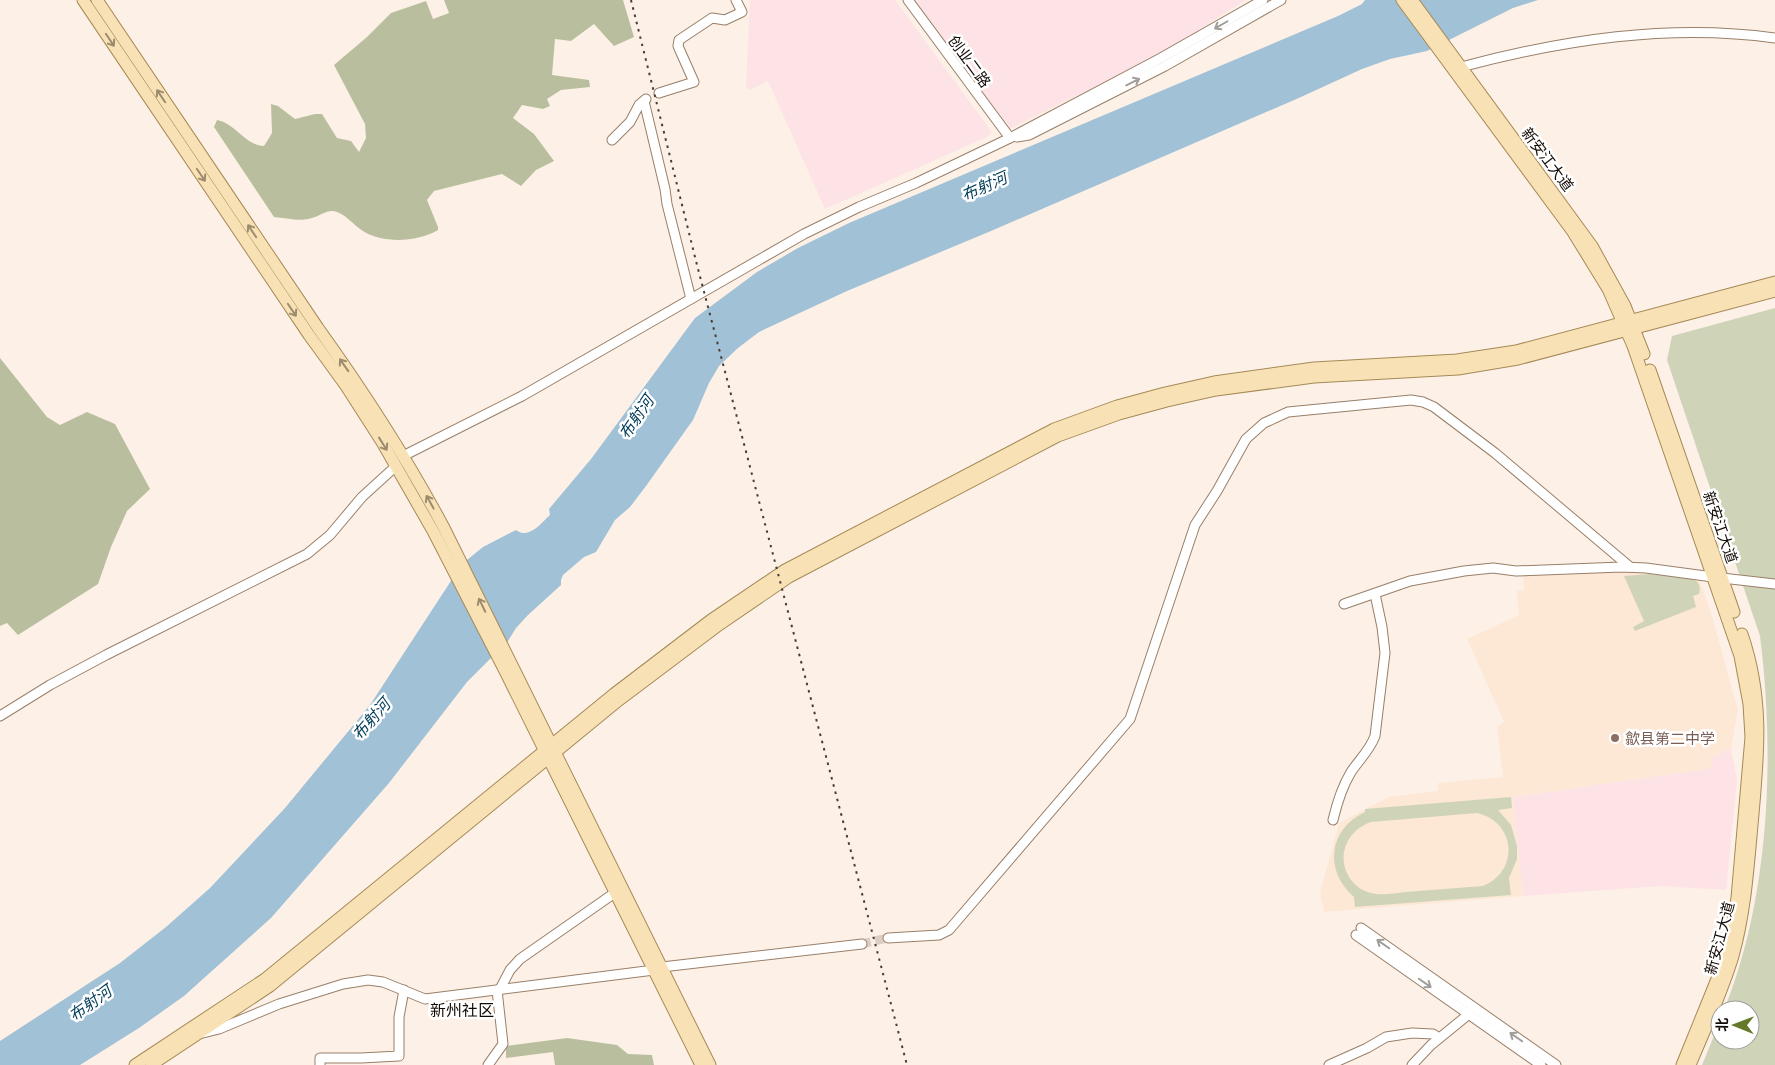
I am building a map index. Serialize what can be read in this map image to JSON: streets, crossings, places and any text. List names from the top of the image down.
{
  "streets": {
    "main road": ["新安江大道"],
    "street": ["创业二路"]
  },
  "districts": ["新州社区"],
  "water": ["布射河"],
  "places": ["歙县第二中学"],
  "north": "left"
}
